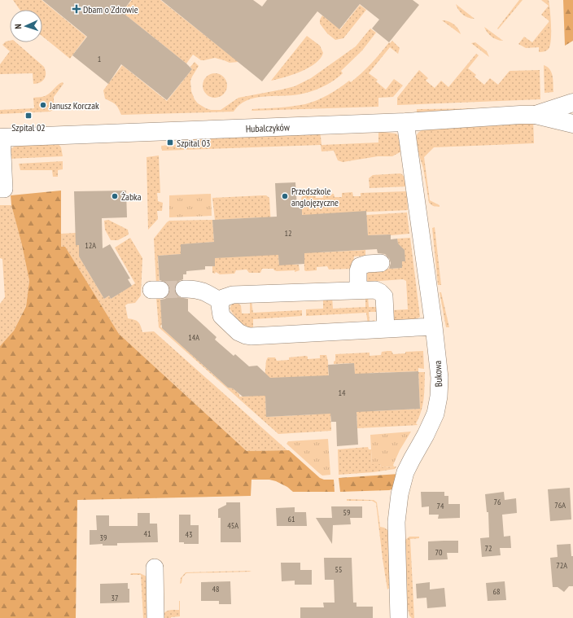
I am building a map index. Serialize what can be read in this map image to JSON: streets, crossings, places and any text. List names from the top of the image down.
{
  "streets": {
    "street": ["Hubalczyków", "Bukowa"]
  },
  "crossings": [
    ["Hubalczyków", "Bukowa"]
  ],
  "places": {
    "health": ["Dbam o Zdrowie"],
    "other": ["Janusz Korczak", "Żabka", "Przedszkole anglojęzyczne"],
    "transit": ["Szpital 02", "Szpital 03"]
  },
  "house_numbers": [
    "1",
    "12",
    "12A",
    "14A",
    "14",
    "76",
    "76A",
    "74",
    "59",
    "61",
    "45A",
    "41",
    "43",
    "39",
    "72",
    "70",
    "72A",
    "55",
    "48",
    "68",
    "37"
  ],
  "north": "left"
}
